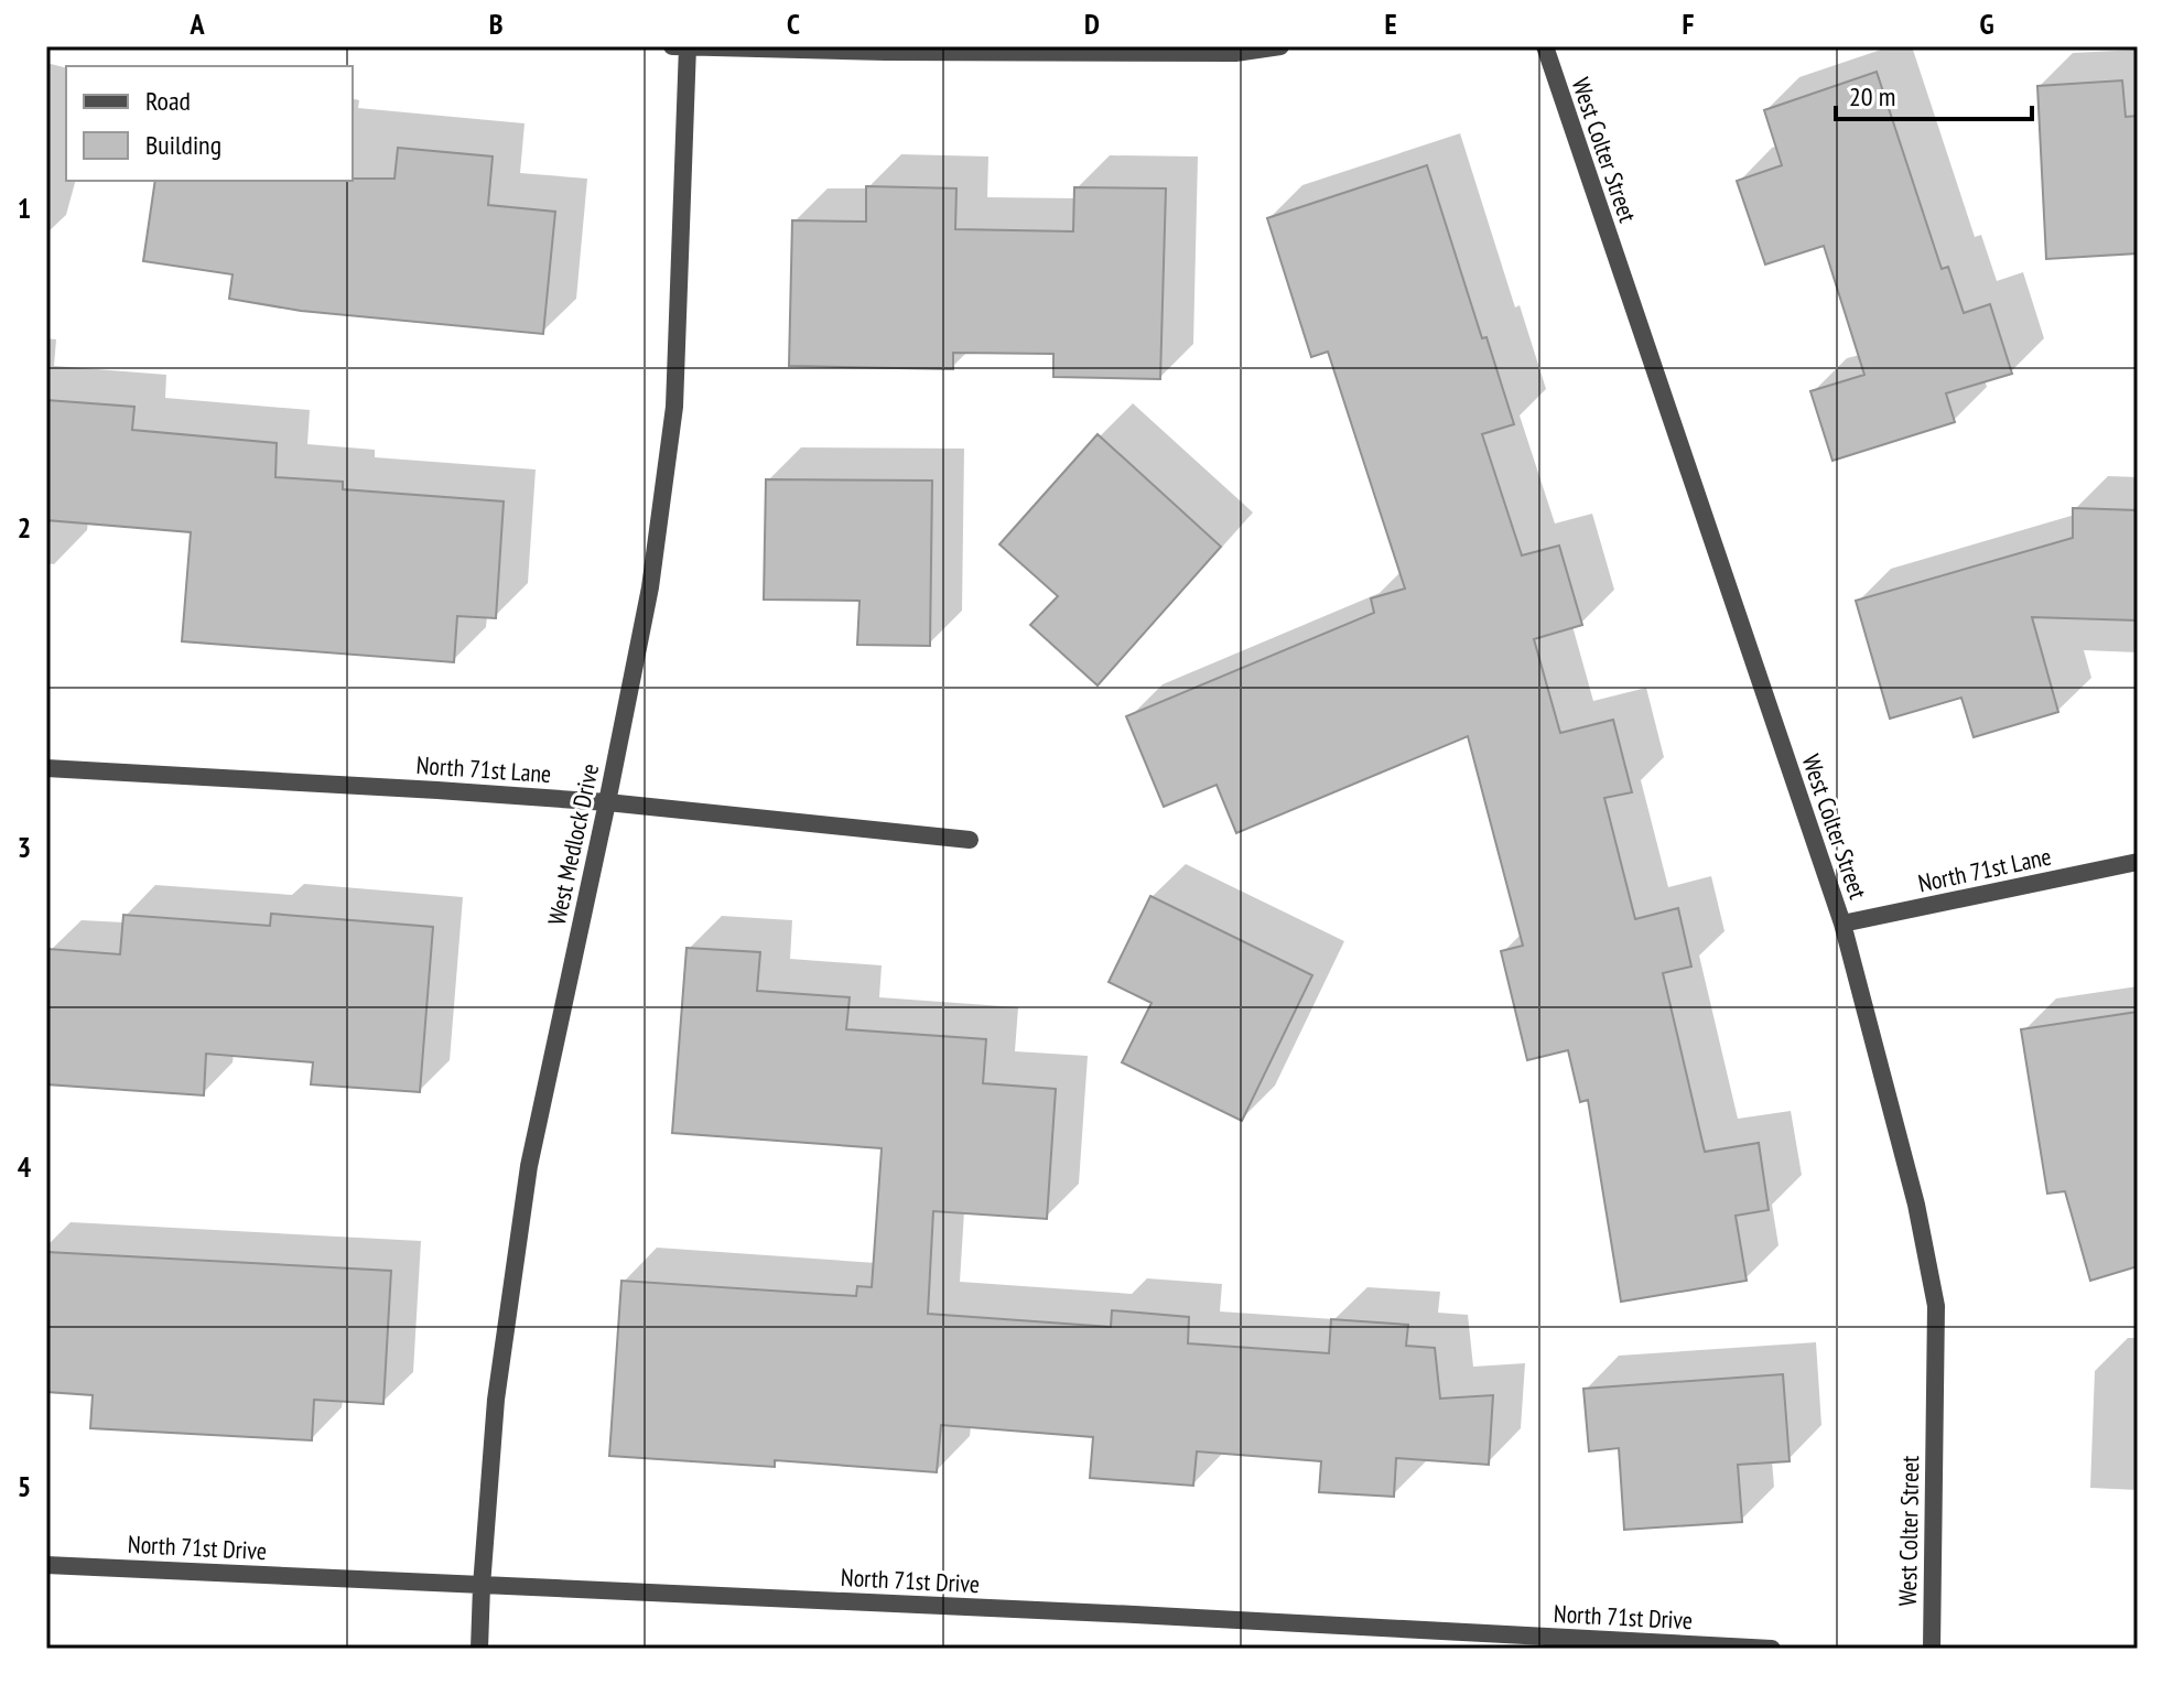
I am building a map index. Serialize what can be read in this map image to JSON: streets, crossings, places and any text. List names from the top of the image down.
{
  "streets": {
    "street": [
      "West Colter Street",
      "North 71st Lane",
      "West Medlock Drive",
      "North 71st Drive"
    ]
  },
  "crossings": [
    ["West Colter Street", "North 71st Lane"],
    ["North 71st Lane", "West Medlock Drive"],
    ["West Medlock Drive", "North 71st Drive"]
  ],
  "legend": ["Road", "Building"],
  "scale_bar": "20 m",
  "grid": {
    "columns": [
      "A",
      "B",
      "C",
      "D",
      "E",
      "F",
      "G"
    ],
    "rows": [
      "1",
      "2",
      "3",
      "4",
      "5"
    ]
  }
}
